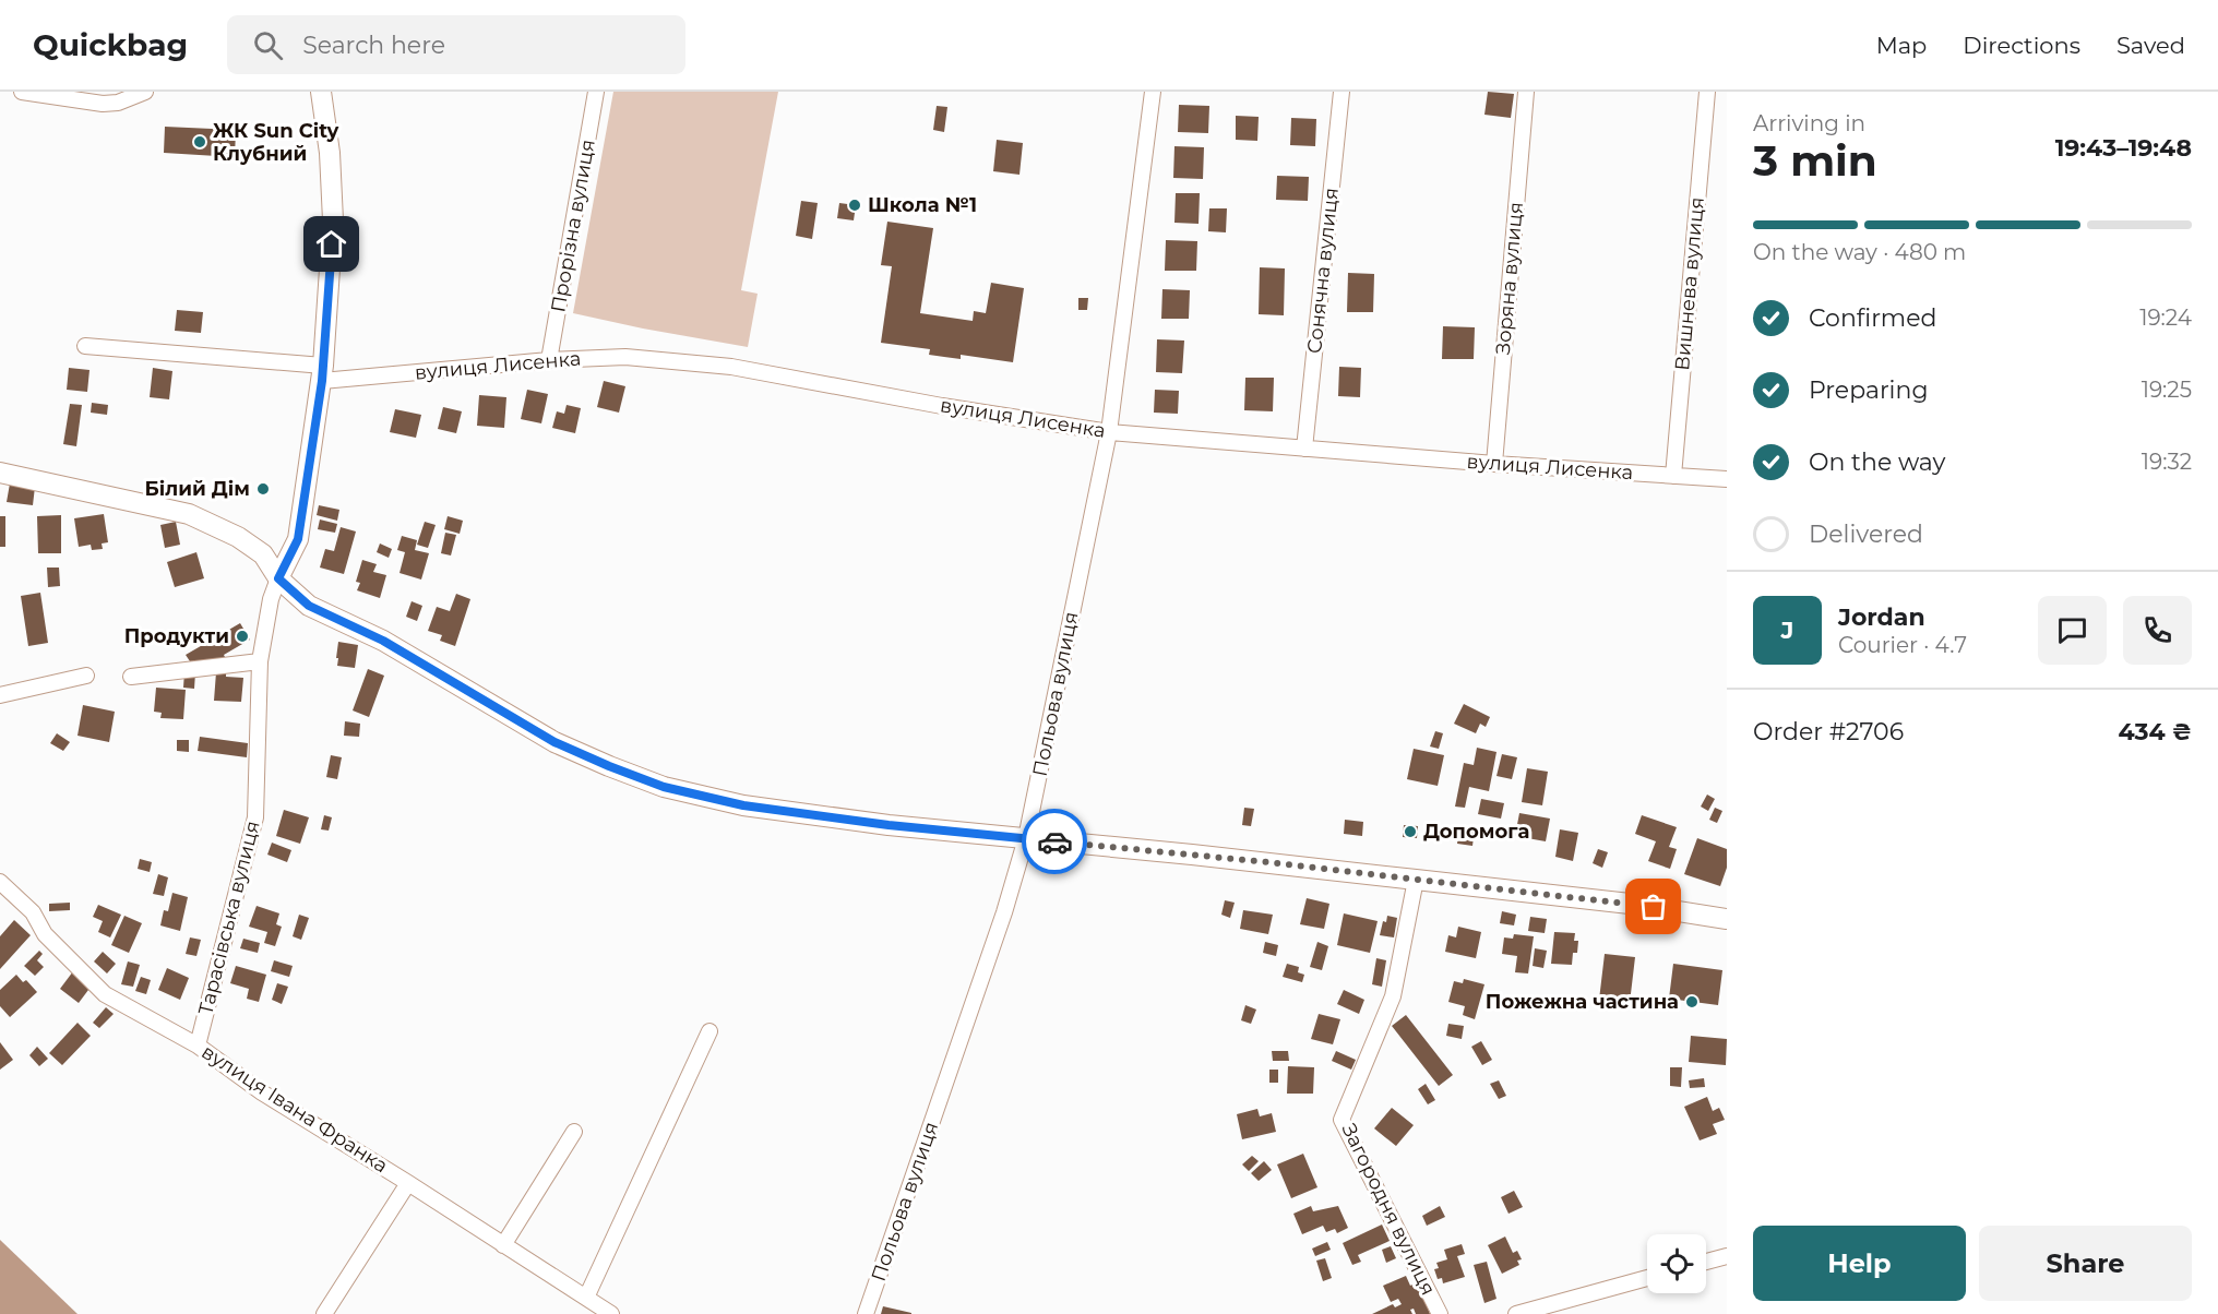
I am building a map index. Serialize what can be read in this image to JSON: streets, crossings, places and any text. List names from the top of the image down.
{
  "streets": {
    "street": [
      "Прорізна вулиця",
      "Сонячна вулиця",
      "Зоряна вулиця",
      "Вишнева вулиця",
      "вулиця Лисенка",
      "Польова вулиця",
      "Тарасівська вулиця",
      "вулиця Івана Франка",
      "Загородня вулиця"
    ]
  },
  "crossings": [
    ["Прорізна вулиця", "вулиця Лисенка"],
    ["Сонячна вулиця", "вулиця Лисенка"],
    ["Зоряна вулиця", "вулиця Лисенка"],
    ["Вишнева вулиця", "вулиця Лисенка"],
    ["вулиця Лисенка", "Польова вулиця"],
    ["вулиця Лисенка", "Тарасівська вулиця"],
    ["Тарасівська вулиця", "вулиця Івана Франка"]
  ],
  "places": [
    "ЖК Sun City Клубний",
    "Школа №1",
    "Білий Дім",
    "Продукти",
    "Допомога",
    "Пожежна частина"
  ],
  "page": {
    "header": "Quickbag",
    "search": "Search here",
    "nav": ["Map", "Directions", "Saved"],
    "heading": ["3 min", "Arriving in", "19:43–19:48"],
    "panel": [
      "Jordan",
      "Courier · 4.7",
      "Order #2706",
      "434 ₴"
    ],
    "bar": "On the way · 480 m",
    "list": [
      ["Confirmed", "19:24"],
      ["Preparing", "19:25"],
      ["On the way", "19:32"],
      "Delivered"
    ],
    "round": "J",
    "buttons": ["Help", "Share"]
  }
}
